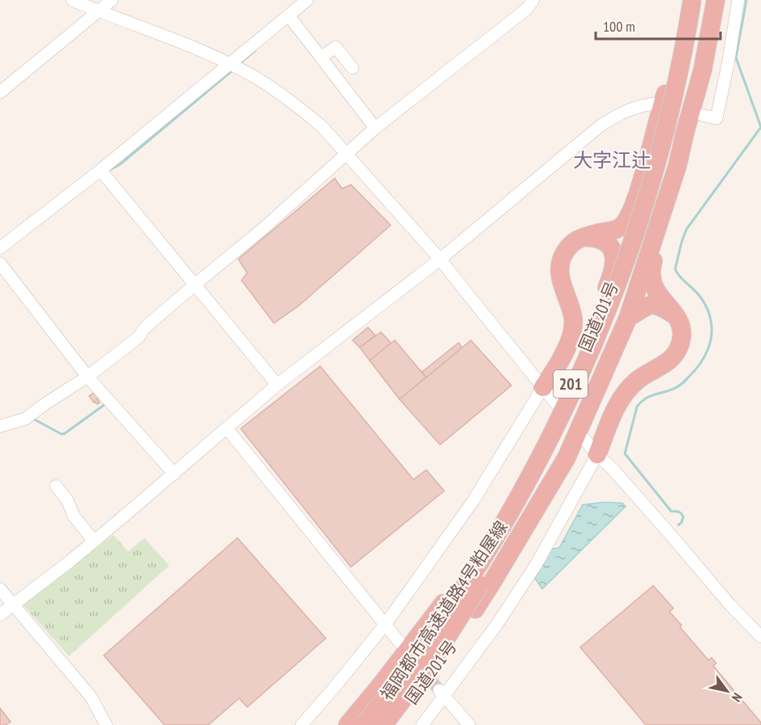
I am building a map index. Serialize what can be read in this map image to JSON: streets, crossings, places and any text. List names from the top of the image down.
{
  "streets": {
    "highway": ["国道201号", "201", "福岡都市高速道路4号粕屋線"]
  },
  "districts": ["大字江辻"],
  "scale_bar": "100 m",
  "north": "bottom right"
}
